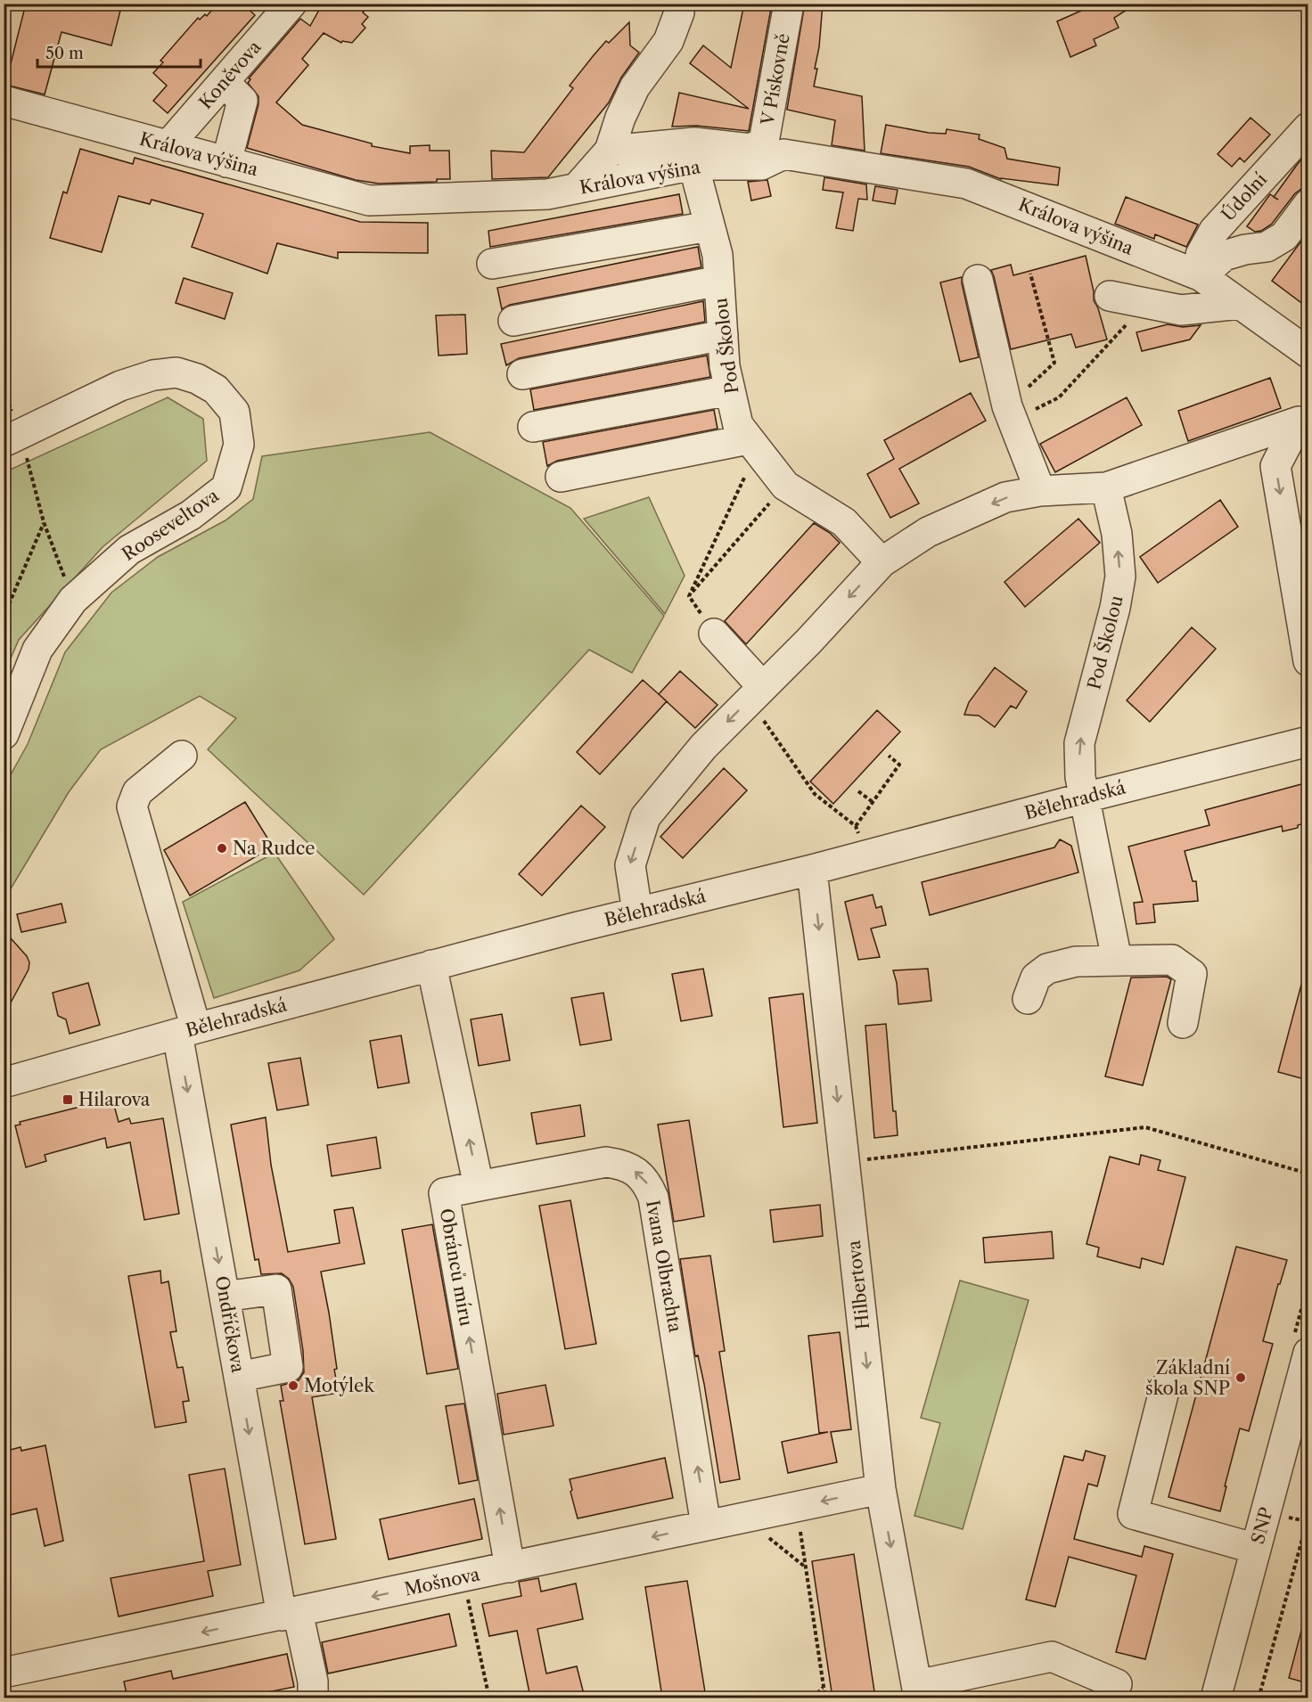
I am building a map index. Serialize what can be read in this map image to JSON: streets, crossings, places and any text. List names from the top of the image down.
{
  "streets": {
    "street": [
      "Koněvova",
      "V Pískovně",
      "Králova výšina",
      "Údolní",
      "Pod Školou",
      "Rooseveltova",
      "Bělehradská",
      "Ivana Olbrachta",
      "Obránců míru",
      "Hilbertova",
      "Ondříčkova",
      "SNP",
      "Mošnova"
    ]
  },
  "crossings": [
    ["Koněvova", "Králova výšina"],
    ["Králova výšina", "Údolní"],
    ["Králova výšina", "Pod Školou"],
    ["Pod Školou", "Bělehradská"],
    ["Bělehradská", "Hilbertova"],
    ["Bělehradská", "Ondříčkova"],
    ["Ivana Olbrachta", "Obránců míru"],
    ["Ivana Olbrachta", "Mošnova"],
    ["Obránců míru", "Mošnova"],
    ["Hilbertova", "Mošnova"],
    ["Ondříčkova", "Mošnova"]
  ],
  "one_way": ["Hilbertova", "Mošnova"],
  "places": {
    "other": ["Na Rudce", "Základní škola SNP", "Motýlek"],
    "transit": ["Hilarova"]
  },
  "scale_bar": "50 m"
}
